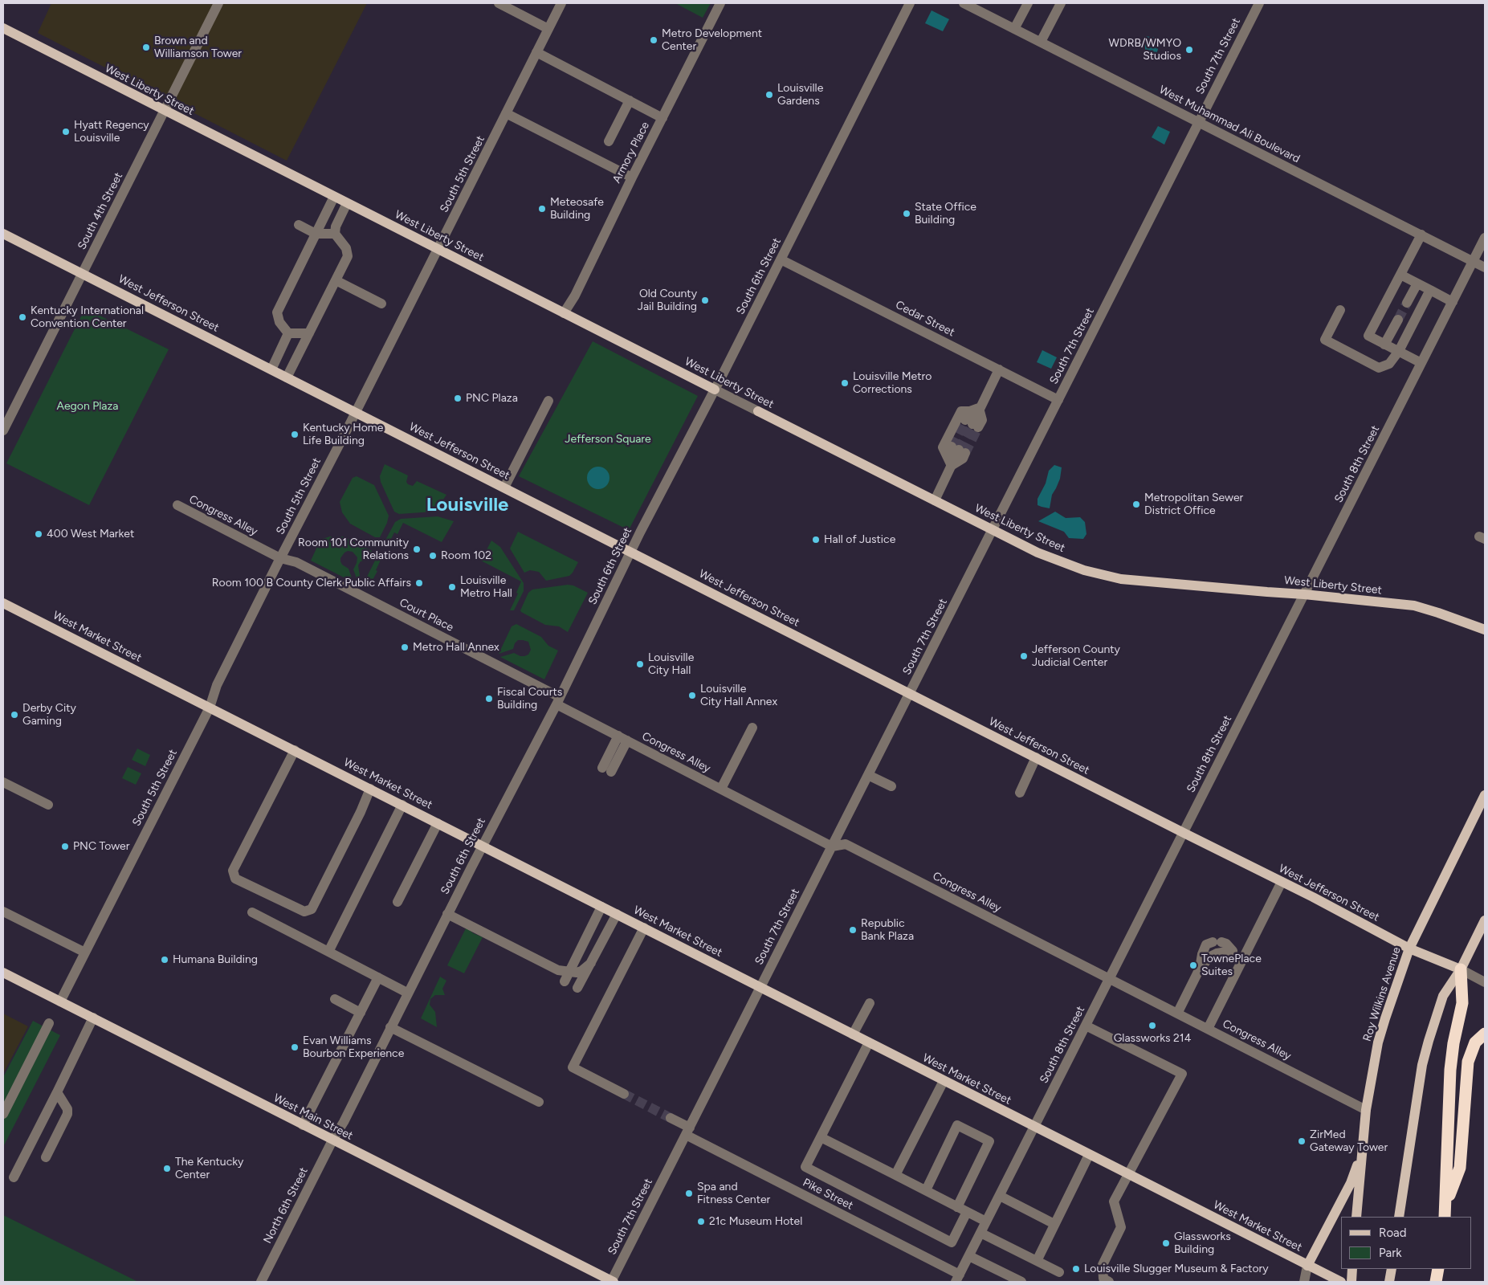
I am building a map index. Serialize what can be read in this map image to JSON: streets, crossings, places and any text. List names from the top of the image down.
{
  "streets": {
    "main road": [
      "West Liberty Street",
      "West Jefferson Street",
      "West Market Street",
      "Roy Wilkins Avenue",
      "West Main Street"
    ],
    "street": [
      "South 7th Street",
      "West Muhammad Ali Boulevard",
      "Armory Place",
      "South 5th Street",
      "South 4th Street",
      "South 6th Street",
      "Cedar Street",
      "South 8th Street",
      "Congress Alley",
      "Court Place",
      "Pike Street",
      "North 6th Street"
    ]
  },
  "crossings": [
    ["South 7th Street", "West Liberty Street"],
    ["South 7th Street", "West Muhammad Ali Boulevard"],
    ["South 7th Street", "West Jefferson Street"],
    ["South 7th Street", "Cedar Street"],
    ["South 7th Street", "Congress Alley"],
    ["South 7th Street", "West Market Street"],
    ["South 7th Street", "West Main Street"],
    ["South 7th Street", "Pike Street"],
    ["West Liberty Street", "Armory Place"],
    ["West Liberty Street", "South 5th Street"],
    ["West Liberty Street", "South 4th Street"],
    ["West Liberty Street", "South 6th Street"],
    ["West Liberty Street", "South 8th Street"],
    ["West Muhammad Ali Boulevard", "South 8th Street"],
    ["South 5th Street", "West Jefferson Street"],
    ["South 5th Street", "Congress Alley"],
    ["South 5th Street", "Court Place"],
    ["South 5th Street", "West Market Street"],
    ["South 5th Street", "West Main Street"],
    ["South 4th Street", "West Jefferson Street"],
    ["South 6th Street", "West Jefferson Street"],
    ["South 6th Street", "Cedar Street"],
    ["South 6th Street", "Congress Alley"],
    ["South 6th Street", "Court Place"],
    ["South 6th Street", "West Market Street"],
    ["South 6th Street", "West Main Street"],
    ["South 6th Street", "North 6th Street"],
    ["West Jefferson Street", "South 8th Street"],
    ["West Jefferson Street", "Roy Wilkins Avenue"],
    ["South 8th Street", "Congress Alley"],
    ["South 8th Street", "West Market Street"],
    ["South 8th Street", "Pike Street"],
    ["Congress Alley", "Court Place"],
    ["Congress Alley", "Roy Wilkins Avenue"],
    ["West Main Street", "North 6th Street"]
  ],
  "districts": ["Louisville"],
  "parks": ["Aegon Plaza", "Jefferson Square"],
  "places": [
    "Metro Development Center",
    "Brown and Williamson Tower",
    "WDRB/WMYO Studios",
    "Louisville Gardens",
    "Hyatt Regency Louisville",
    "Meteosafe Building",
    "State Office Building",
    "Old County Jail Building",
    "Kentucky International Convention Center",
    "Louisville Metro Corrections",
    "PNC Plaza",
    "Kentucky Home Life Building",
    "Metropolitan Sewer District Office",
    "400 West Market",
    "Hall of Justice",
    "Room 101 Community Relations",
    "Room 102",
    "Room 100 B County Clerk Public Affairs",
    "Louisville Metro Hall",
    "Metro Hall Annex",
    "Jefferson County Judicial Center",
    "Louisville City Hall",
    "Louisville City Hall Annex",
    "Fiscal Courts Building",
    "Derby City Gaming",
    "PNC Tower",
    "Republic Bank Plaza",
    "Humana Building",
    "TownePlace Suites",
    "Glassworks 214",
    "Evan Williams Bourbon Experience",
    "ZirMed Gateway Tower",
    "The Kentucky Center",
    "Spa and Fitness Center",
    "21c Museum Hotel",
    "Glassworks Building",
    "Louisville Slugger Museum & Factory"
  ],
  "legend": ["Road", "Park"]
}
